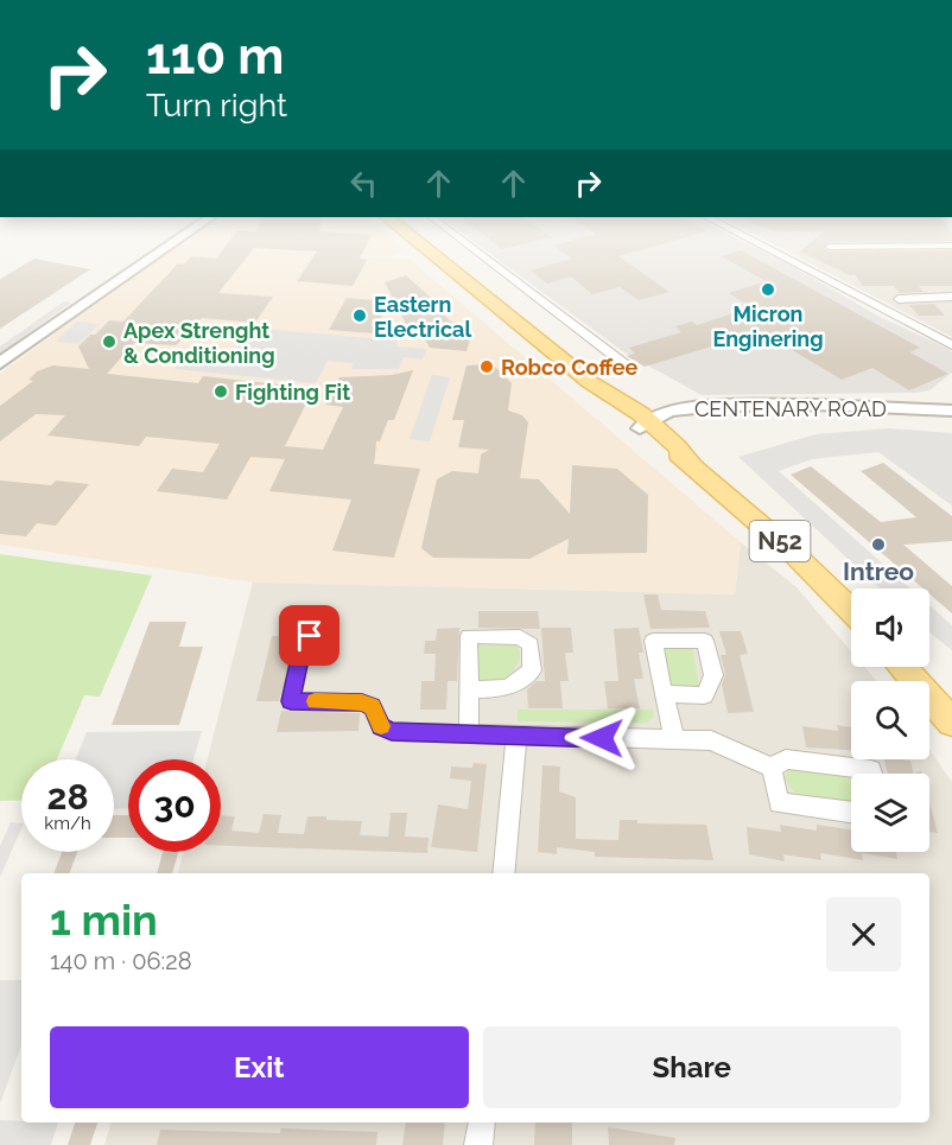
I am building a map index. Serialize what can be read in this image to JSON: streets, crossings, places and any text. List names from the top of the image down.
{
  "streets": {
    "main road": ["N52"],
    "street": ["CENTENARY ROAD"]
  },
  "crossings": [
    ["CENTENARY ROAD", "N52"]
  ],
  "places": [
    "Micron Enginering",
    "Eastern Electrical",
    "Apex Strenght & Conditioning",
    "Robco Coffee",
    "Fighting Fit",
    "Intreo"
  ],
  "page": {
    "turn": ["110 m", "Turn right"],
    "speed": "28 km/h",
    "limit": "30",
    "heading": ["1 min", "140 m · 06:28"],
    "buttons": ["Exit", "Share"]
  }
}
